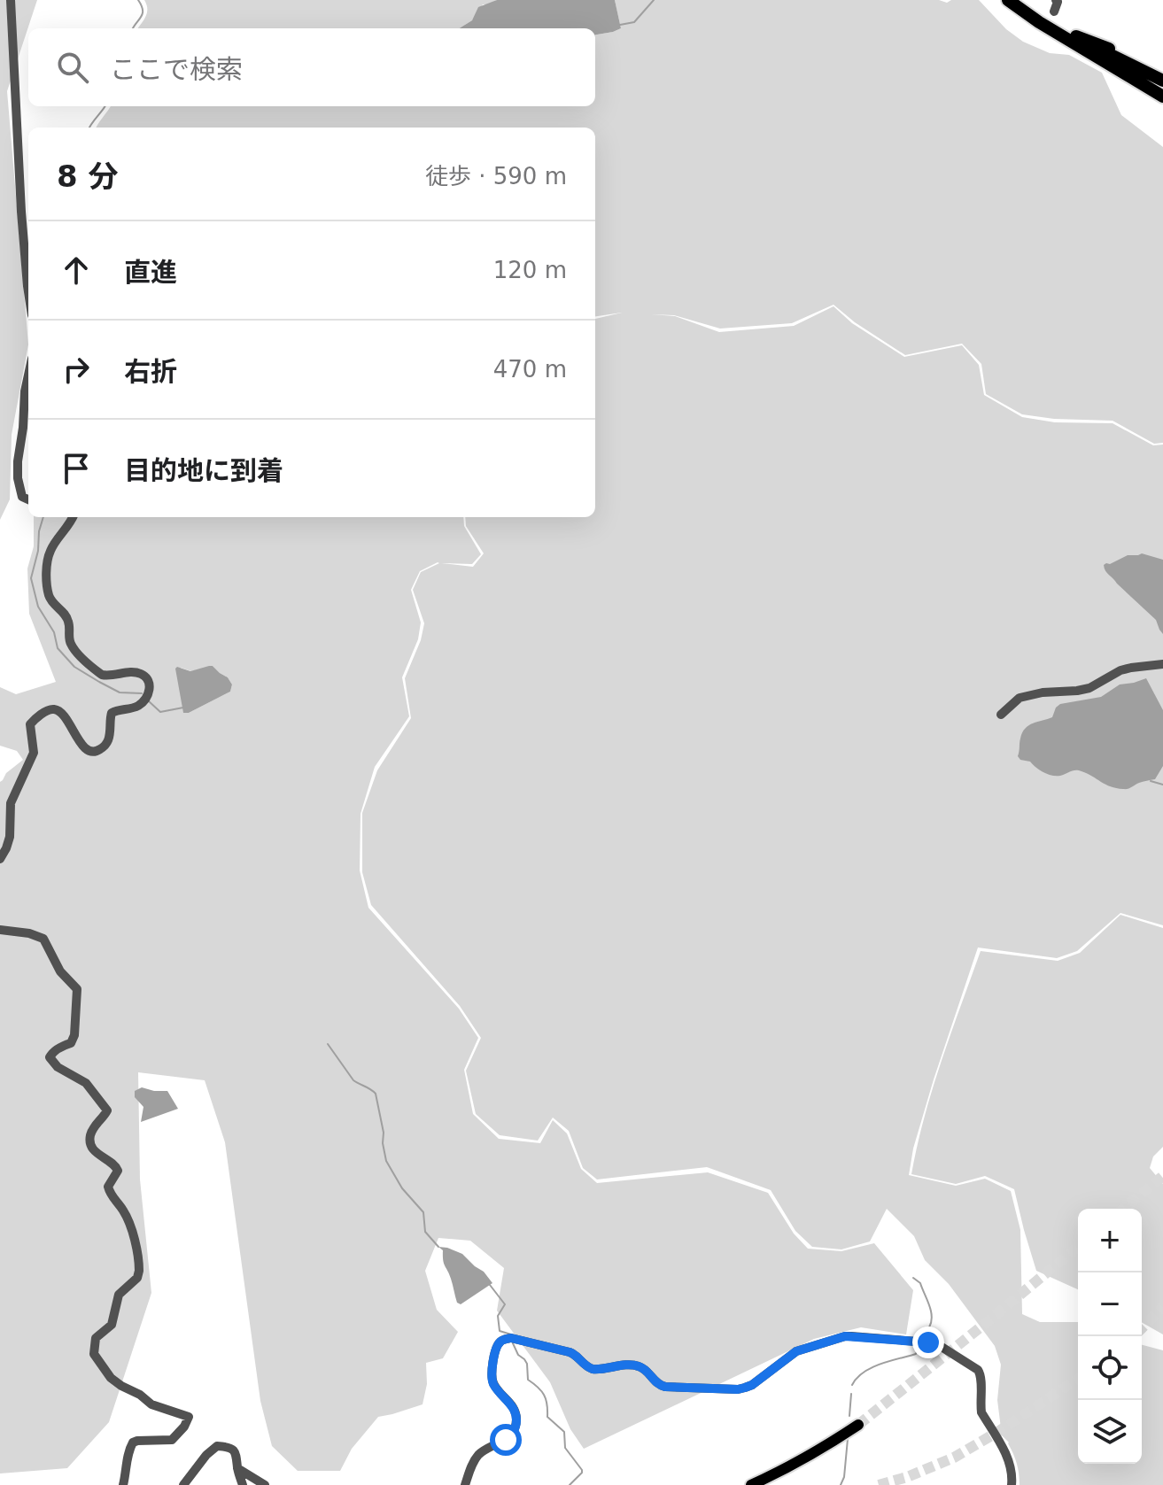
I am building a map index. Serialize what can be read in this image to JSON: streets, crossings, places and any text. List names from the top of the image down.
{
  "page": {
    "search": "ここで検索",
    "heading": ["8 分", "徒歩 · 590 m"],
    "list": [
      ["直進", "120 m"],
      ["右折", "470 m"],
      "目的地に到着"
    ],
    "map_buttons": ["+", "−"]
  }
}
